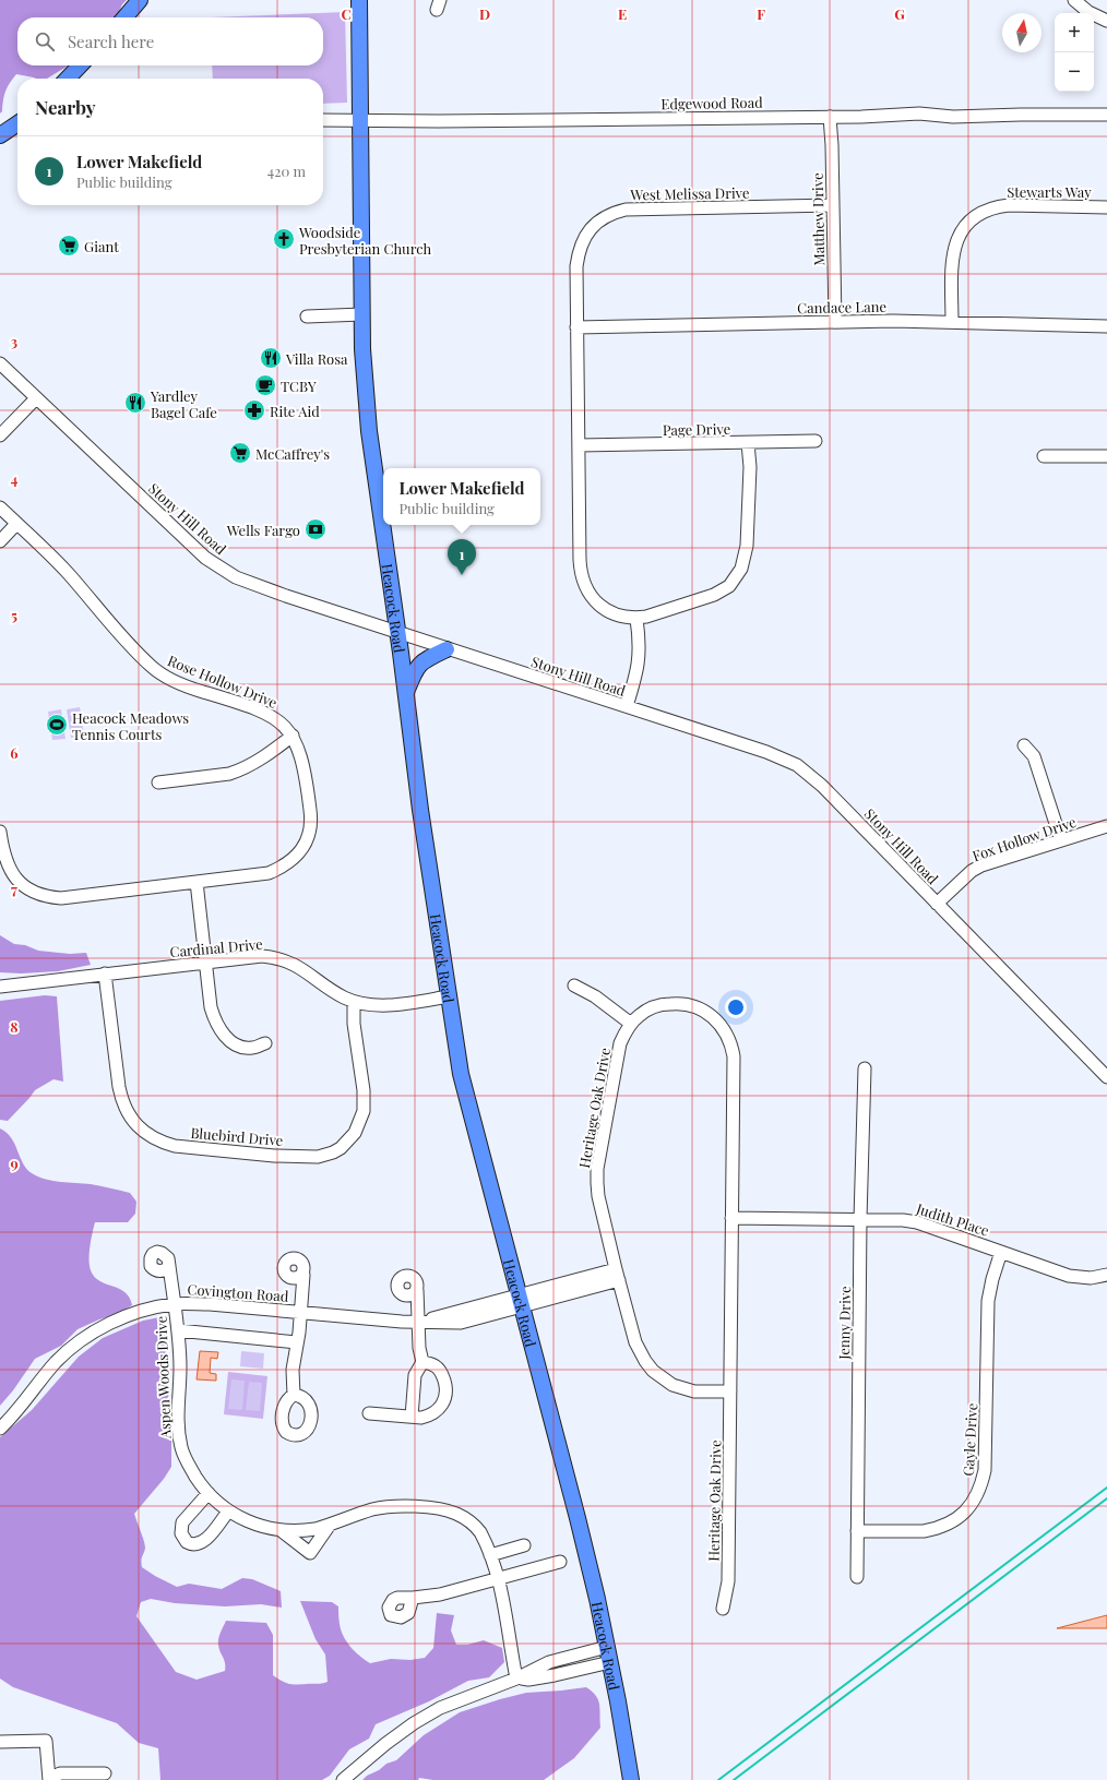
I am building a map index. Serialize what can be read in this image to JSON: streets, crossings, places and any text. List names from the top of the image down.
{
  "streets": {
    "main road": ["Heacock Road"],
    "street": [
      "Edgewood Road",
      "Stewarts Way",
      "West Melissa Drive",
      "Matthew Drive",
      "Candace Lane",
      "Page Drive",
      "Stony Hill Road",
      "Rose Hollow Drive",
      "Fox Hollow Drive",
      "Cardinal Drive",
      "Heritage Oak Drive",
      "Bluebird Drive",
      "Judith Place",
      "Covington Road",
      "Jenny Drive",
      "Aspen Woods Drive",
      "Gayle Drive"
    ]
  },
  "crossings": [
    ["Edgewood Road", "Matthew Drive"],
    ["Edgewood Road", "Heacock Road"],
    ["Stewarts Way", "Candace Lane"],
    ["West Melissa Drive", "Matthew Drive"],
    ["West Melissa Drive", "Candace Lane"],
    ["West Melissa Drive", "Page Drive"],
    ["Matthew Drive", "Candace Lane"],
    ["Stony Hill Road", "Heacock Road"],
    ["Stony Hill Road", "Fox Hollow Drive"],
    ["Heacock Road", "Cardinal Drive"],
    ["Heacock Road", "Covington Road"],
    ["Cardinal Drive", "Bluebird Drive"],
    ["Heritage Oak Drive", "Judith Place"],
    ["Heritage Oak Drive", "Covington Road"],
    ["Judith Place", "Jenny Drive"],
    ["Judith Place", "Gayle Drive"],
    ["Covington Road", "Aspen Woods Drive"],
    ["Jenny Drive", "Gayle Drive"]
  ],
  "places": {
    "church": ["Woodside Presbyterian Church"],
    "supermarket": ["Giant", "McCaffrey's"],
    "restaurant": ["Villa Rosa", "Yardley Bagel Cafe"],
    "cafe": ["TCBY"],
    "pharmacy": ["Rite Aid"],
    "bank": ["Wells Fargo"],
    "sports": ["Heacock Meadows Tennis Courts"]
  },
  "north": "top",
  "page": {
    "map_buttons": ["+", "−"],
    "search": "Search here",
    "heading": "Nearby",
    "list": [
      {
        "mark": "1",
        "name": "Lower Makefield",
        "note": "Public building",
        "value": "420 m"
      }
    ],
    "popup": ["Lower Makefield", "Public building"],
    "pins": "1"
  },
  "grid": {
    "columns": [
      "C",
      "D",
      "E",
      "F",
      "G"
    ],
    "rows": [
      "3",
      "4",
      "5",
      "6",
      "7",
      "8",
      "9"
    ]
  }
}
